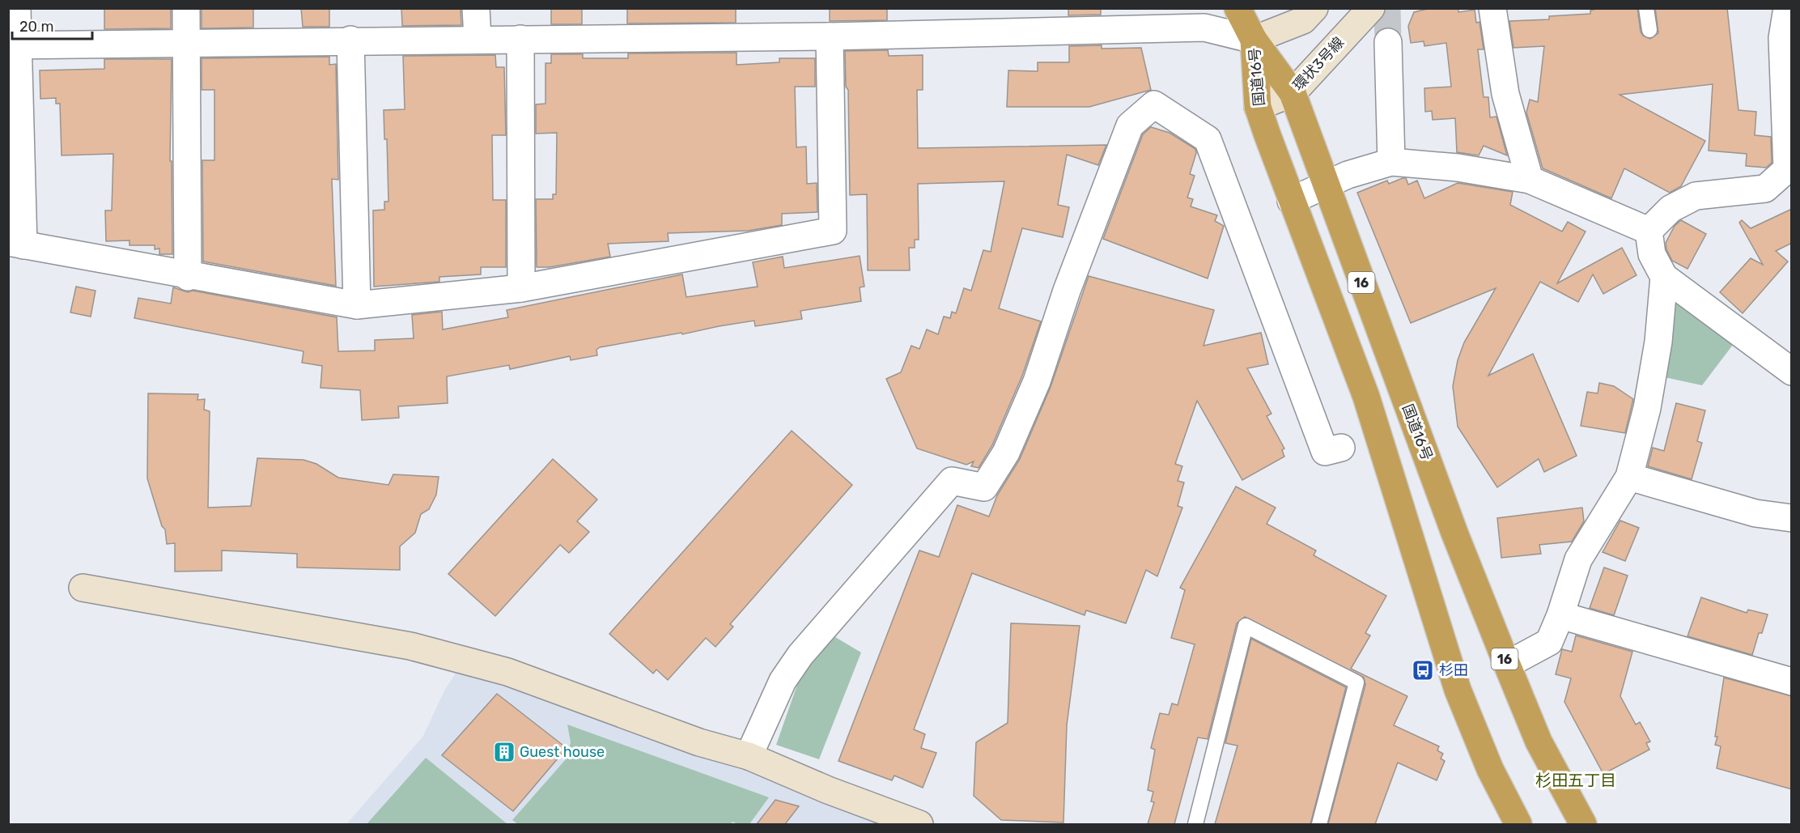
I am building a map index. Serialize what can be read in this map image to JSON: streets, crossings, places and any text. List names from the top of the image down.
{
  "streets": {
    "highway": ["国道16号", "16"],
    "street": ["環状3号線"]
  },
  "crossings": [
    ["環状3号線", "国道16号"]
  ],
  "districts": ["杉田五丁目"],
  "places": {
    "bus stop": ["杉田"],
    "building": ["Guest house"]
  },
  "scale_bar": "20 m"
}
